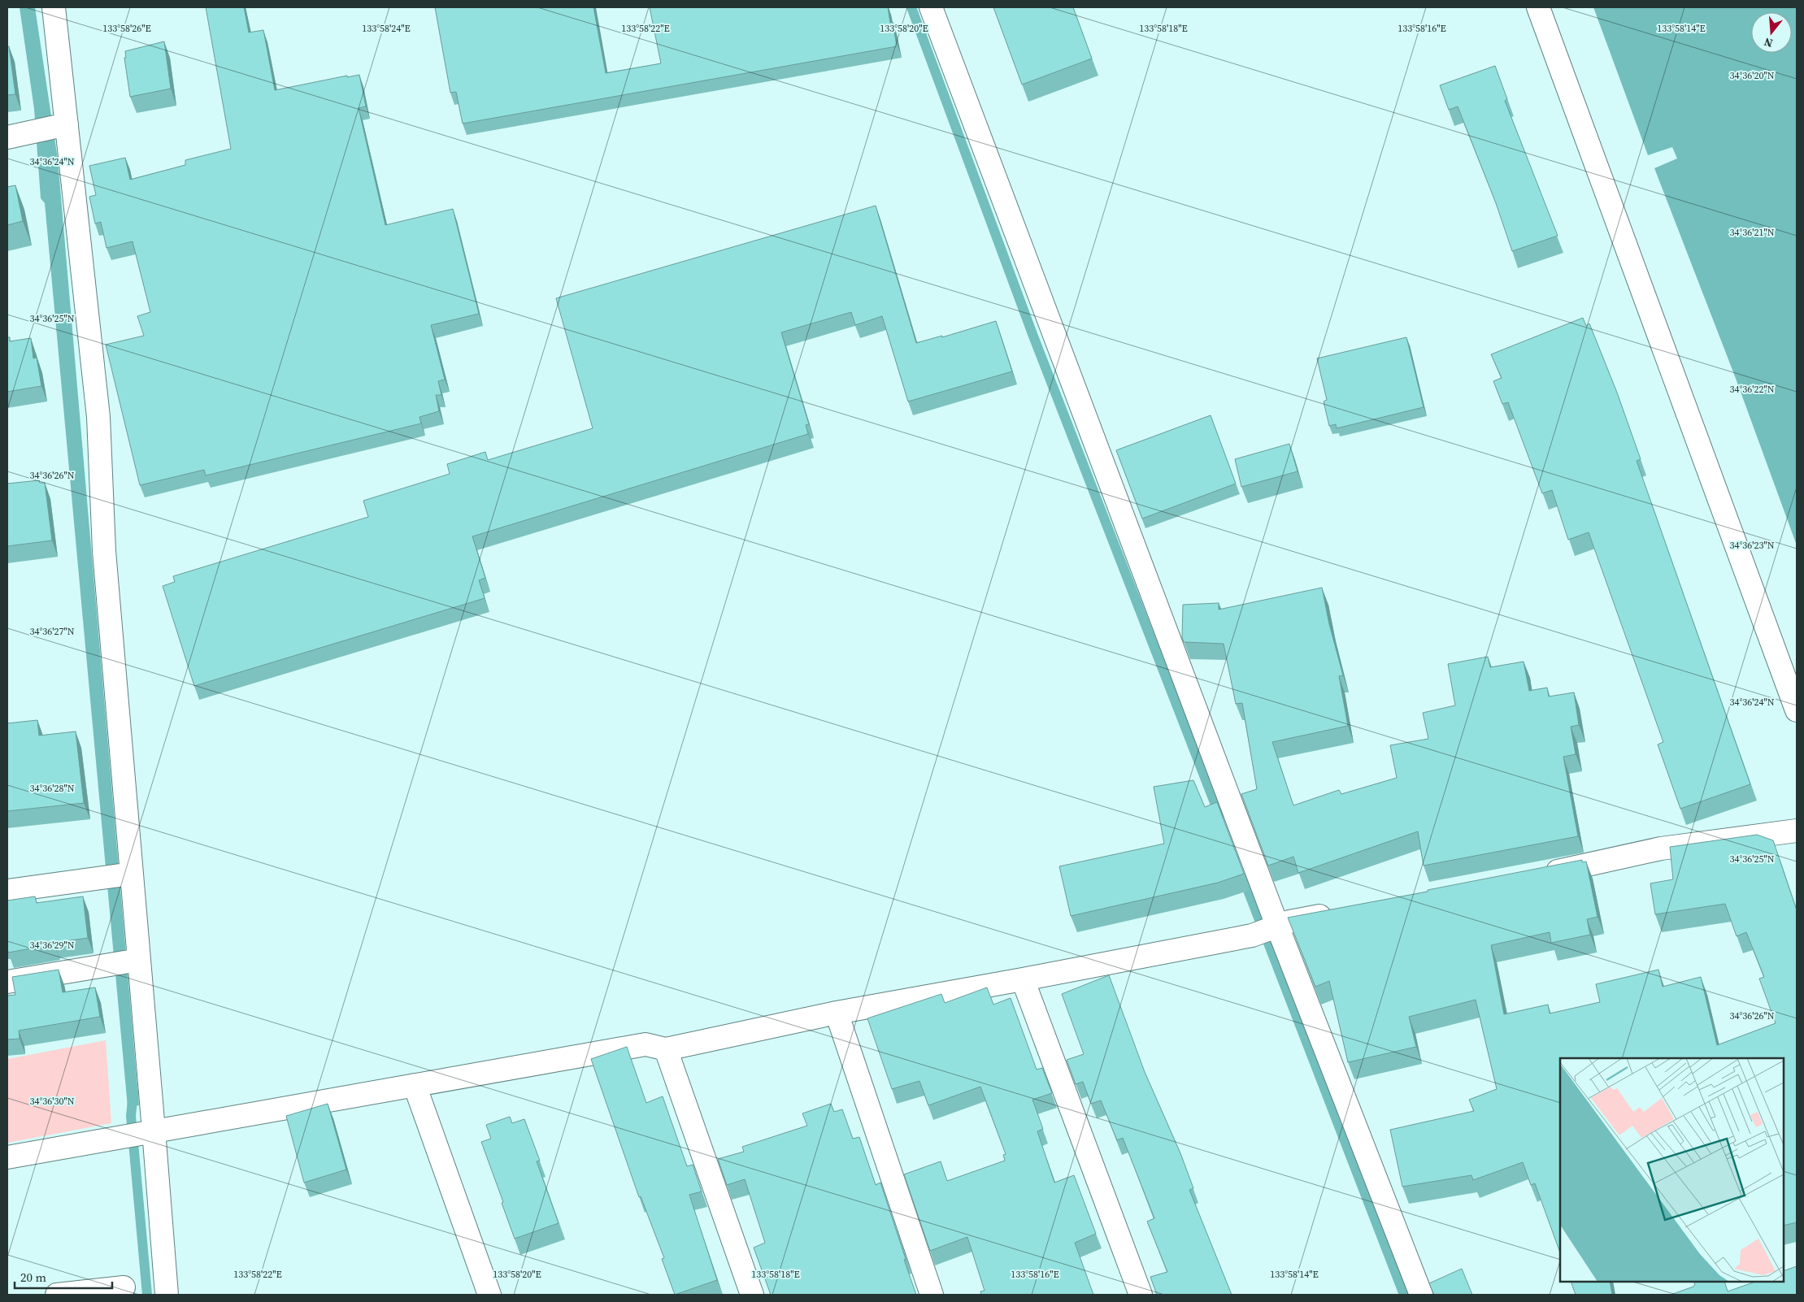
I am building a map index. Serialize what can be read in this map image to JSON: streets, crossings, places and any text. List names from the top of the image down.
{
  "scale_bar": "20 m",
  "north": "bottom",
  "coordinates": [
    "133°58'26\"E",
    "133°58'24\"E",
    "133°58'22\"E",
    "133°58'20\"E",
    "133°58'18\"E",
    "133°58'16\"E",
    "133°58'14\"E",
    "34°36'20\"N",
    "34°36'24\"N",
    "34°36'21\"N",
    "34°36'25\"N",
    "34°36'22\"N",
    "34°36'26\"N",
    "34°36'23\"N",
    "34°36'27\"N",
    "34°36'28\"N",
    "34°36'29\"N",
    "34°36'30\"N"
  ]
}
